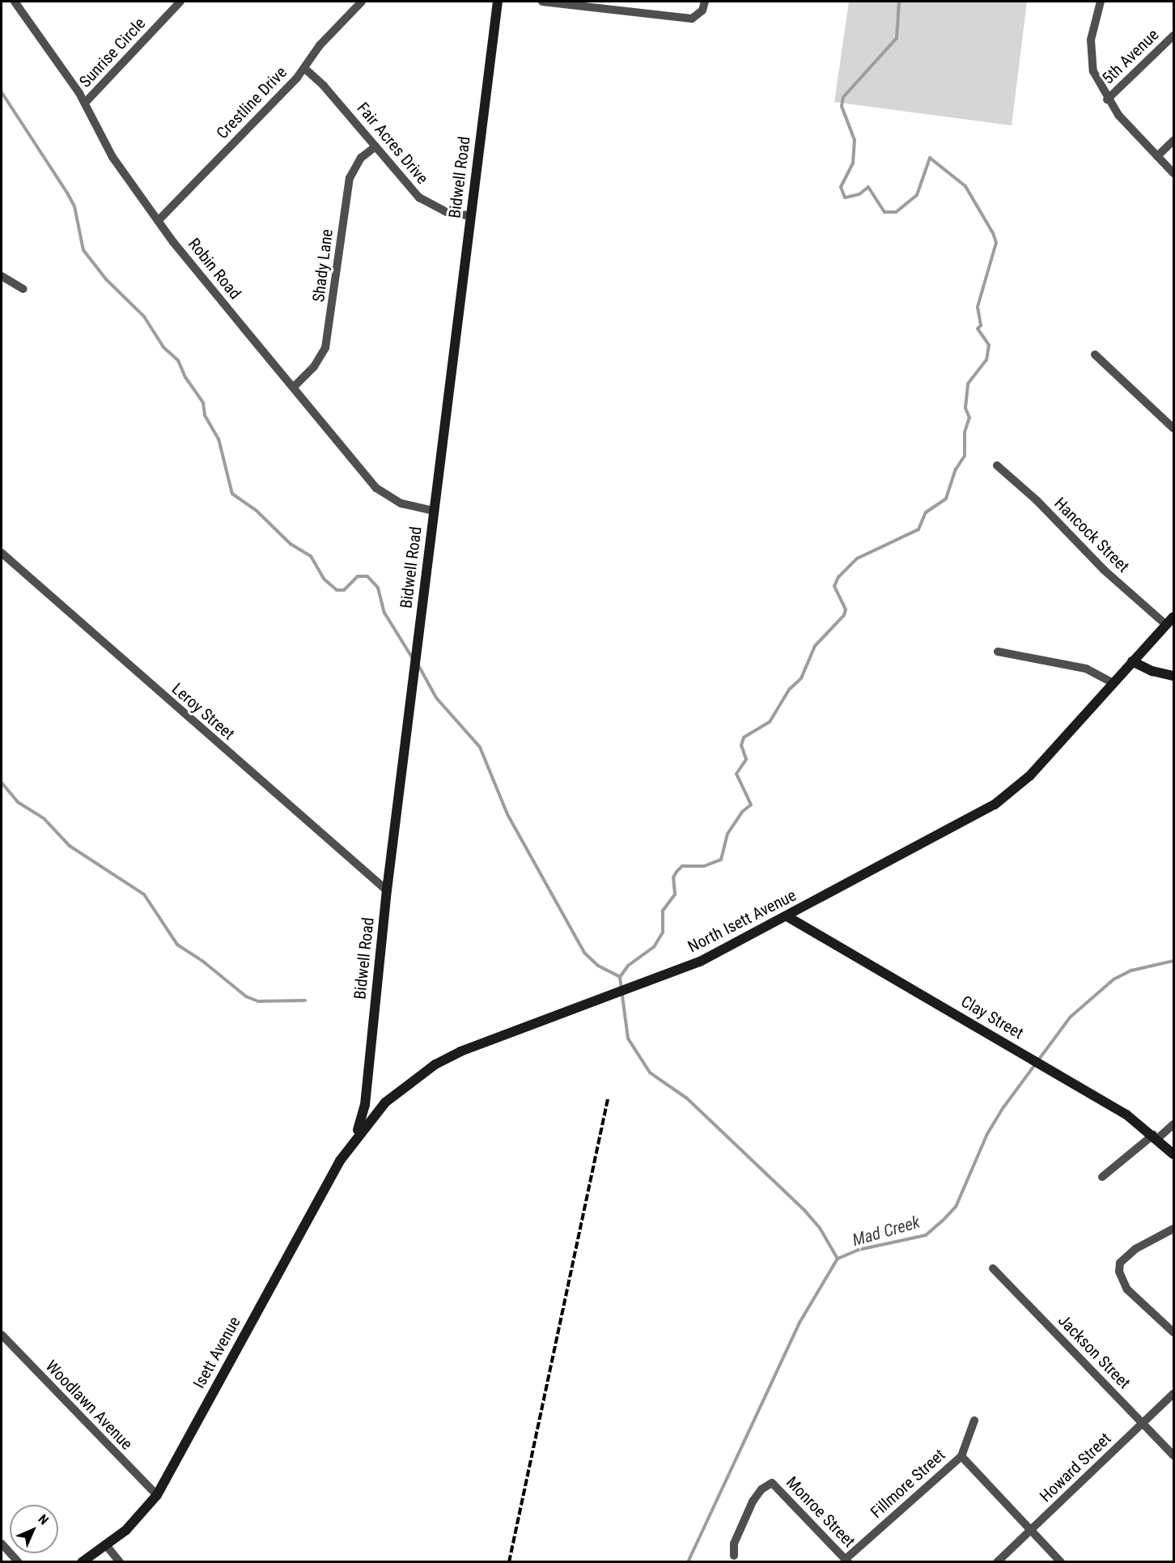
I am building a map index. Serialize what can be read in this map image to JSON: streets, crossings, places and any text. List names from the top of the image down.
{
  "streets": {
    "street": [
      "Sunrise Circle",
      "5th Avenue",
      "Crestline Drive",
      "Fair Acres Drive",
      "Bidwell Road",
      "Shady Lane",
      "Robin Road",
      "Hancock Street",
      "Leroy Street",
      "North Isett Avenue",
      "Clay Street",
      "Jackson Street",
      "Isett Avenue",
      "Woodlawn Avenue",
      "Howard Street",
      "Fillmore Street",
      "Monroe Street"
    ]
  },
  "crossings": [
    ["Sunrise Circle", "Robin Road"],
    ["Crestline Drive", "Fair Acres Drive"],
    ["Crestline Drive", "Robin Road"],
    ["Fair Acres Drive", "Bidwell Road"],
    ["Fair Acres Drive", "Shady Lane"],
    ["Bidwell Road", "Robin Road"],
    ["Bidwell Road", "Leroy Street"],
    ["Bidwell Road", "North Isett Avenue"],
    ["Bidwell Road", "Isett Avenue"],
    ["Shady Lane", "Robin Road"],
    ["North Isett Avenue", "Clay Street"],
    ["North Isett Avenue", "Isett Avenue"],
    ["Jackson Street", "Howard Street"],
    ["Isett Avenue", "Woodlawn Avenue"],
    ["Fillmore Street", "Monroe Street"]
  ],
  "water": ["Mad Creek"],
  "north": "top right"
}
